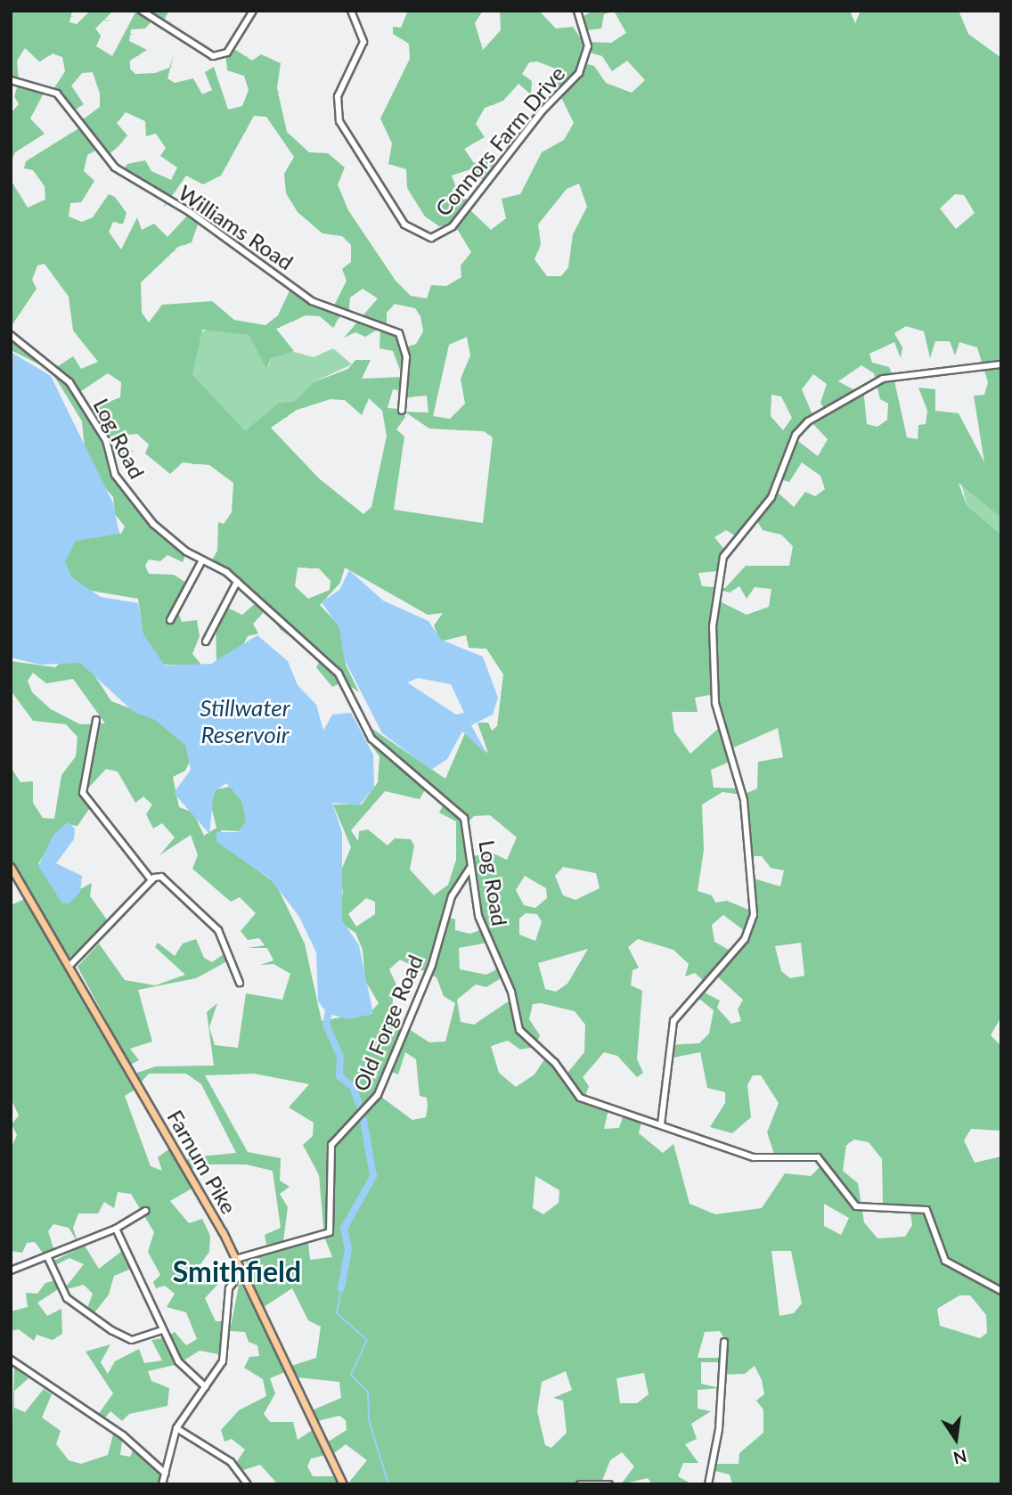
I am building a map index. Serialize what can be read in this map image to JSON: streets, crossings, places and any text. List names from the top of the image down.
{
  "streets": {
    "main road": ["Farnum Pike"],
    "street": [
      "Connors Farm Drive",
      "Williams Road",
      "Log Road",
      "Old Forge Road"
    ]
  },
  "crossings": [
    ["Log Road", "Old Forge Road"],
    ["Old Forge Road", "Farnum Pike"]
  ],
  "districts": ["Smithfield"],
  "water": ["Stillwater Reservoir"],
  "north": "bottom"
}
